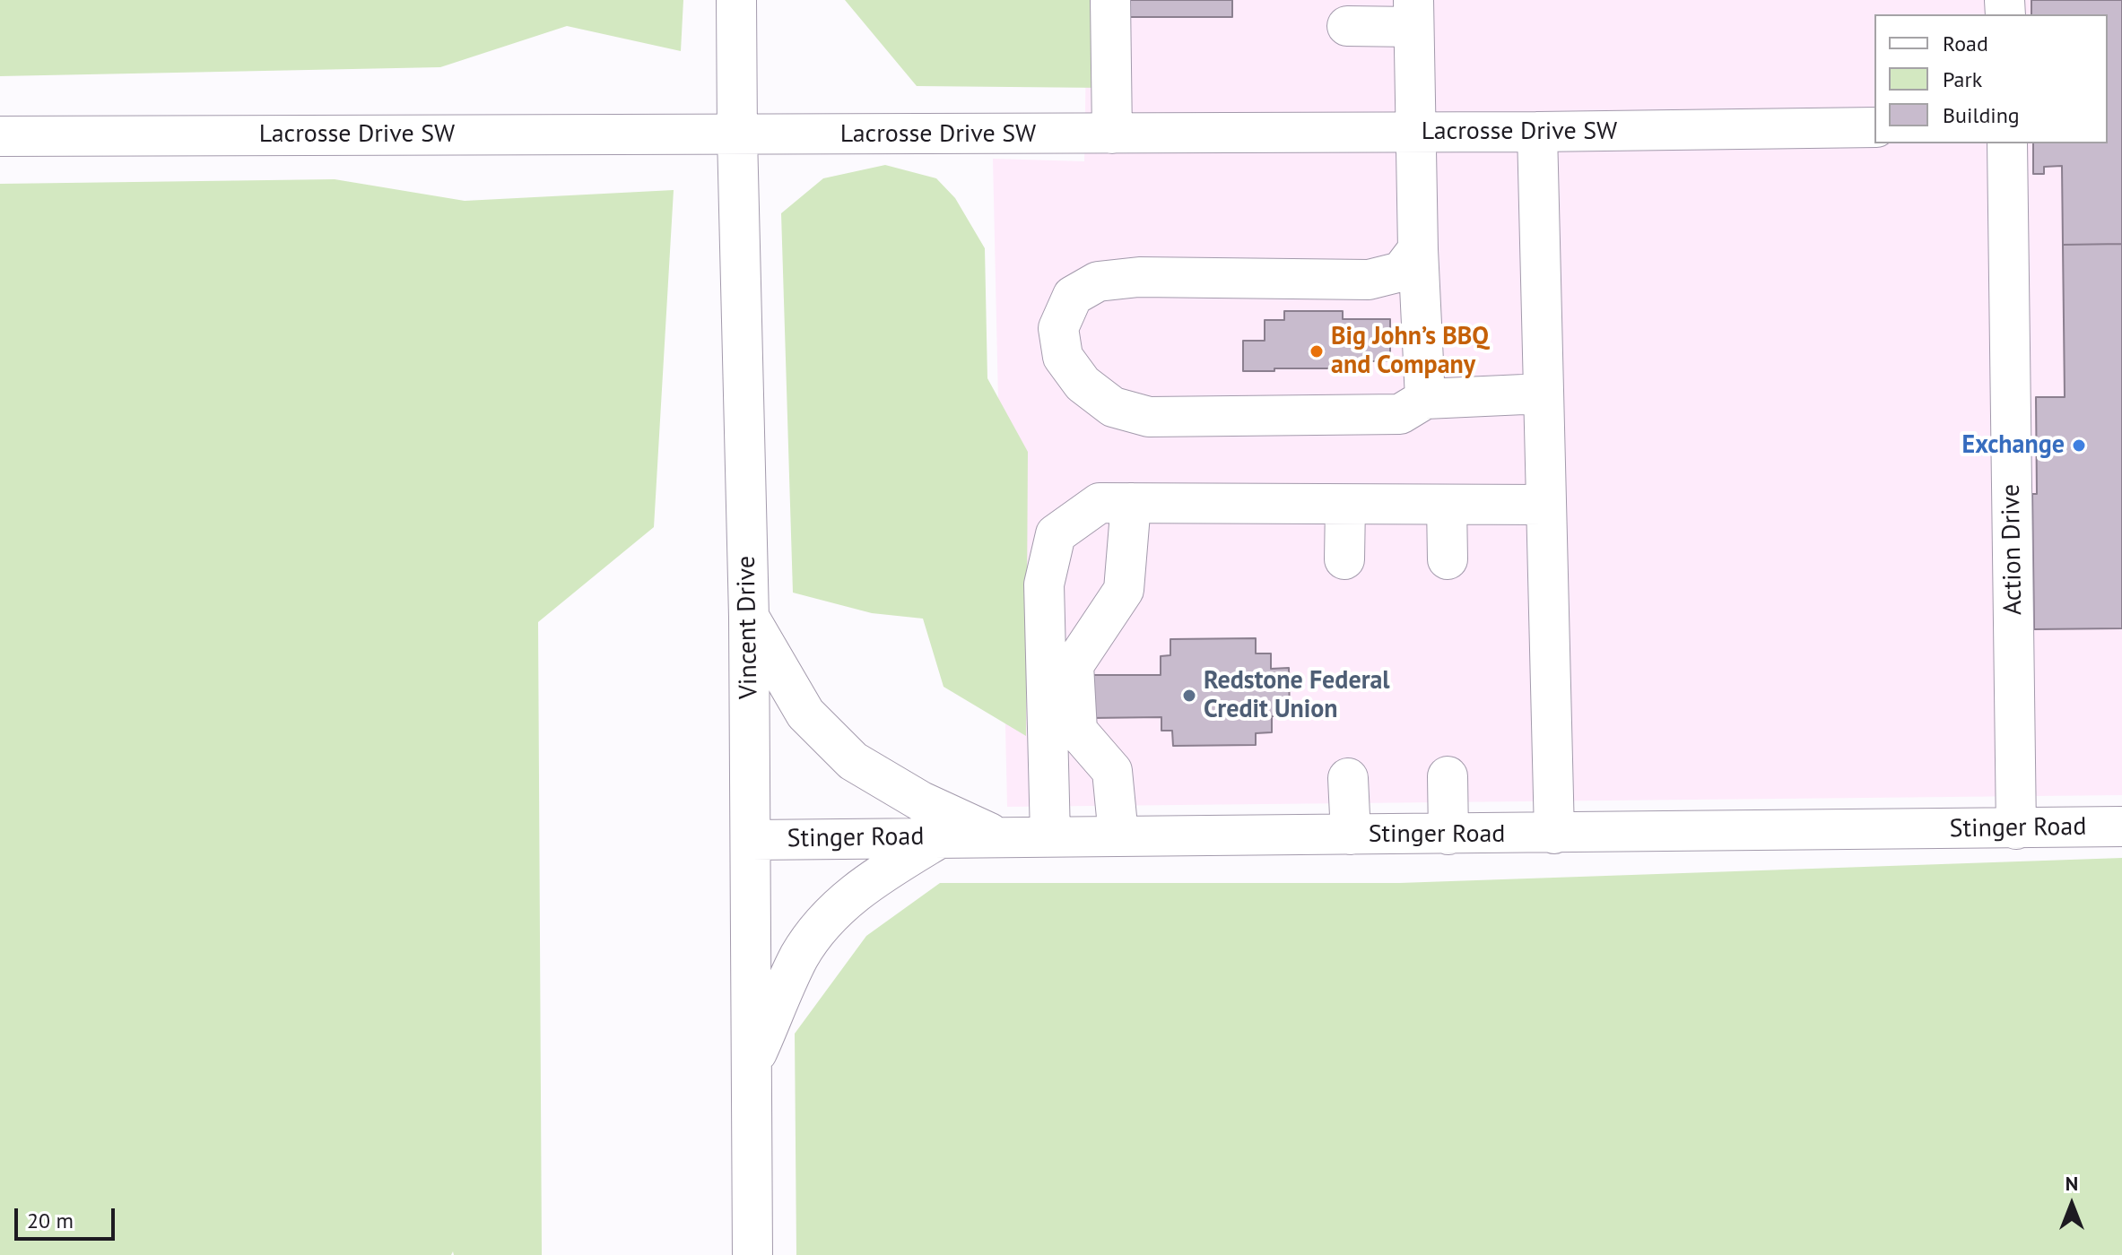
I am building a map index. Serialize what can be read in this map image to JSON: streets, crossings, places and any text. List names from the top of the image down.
{
  "streets": {
    "street": [
      "Lacrosse Drive SW",
      "Action Drive",
      "Vincent Drive",
      "Stinger Road"
    ]
  },
  "crossings": [
    ["Lacrosse Drive SW", "Vincent Drive"],
    ["Action Drive", "Stinger Road"],
    ["Vincent Drive", "Stinger Road"]
  ],
  "places": ["Big John’s BBQ and Company", "Exchange", "Redstone Federal Credit Union"],
  "legend": ["Road", "Park", "Building"],
  "scale_bar": "20 m",
  "north": "top"
}
